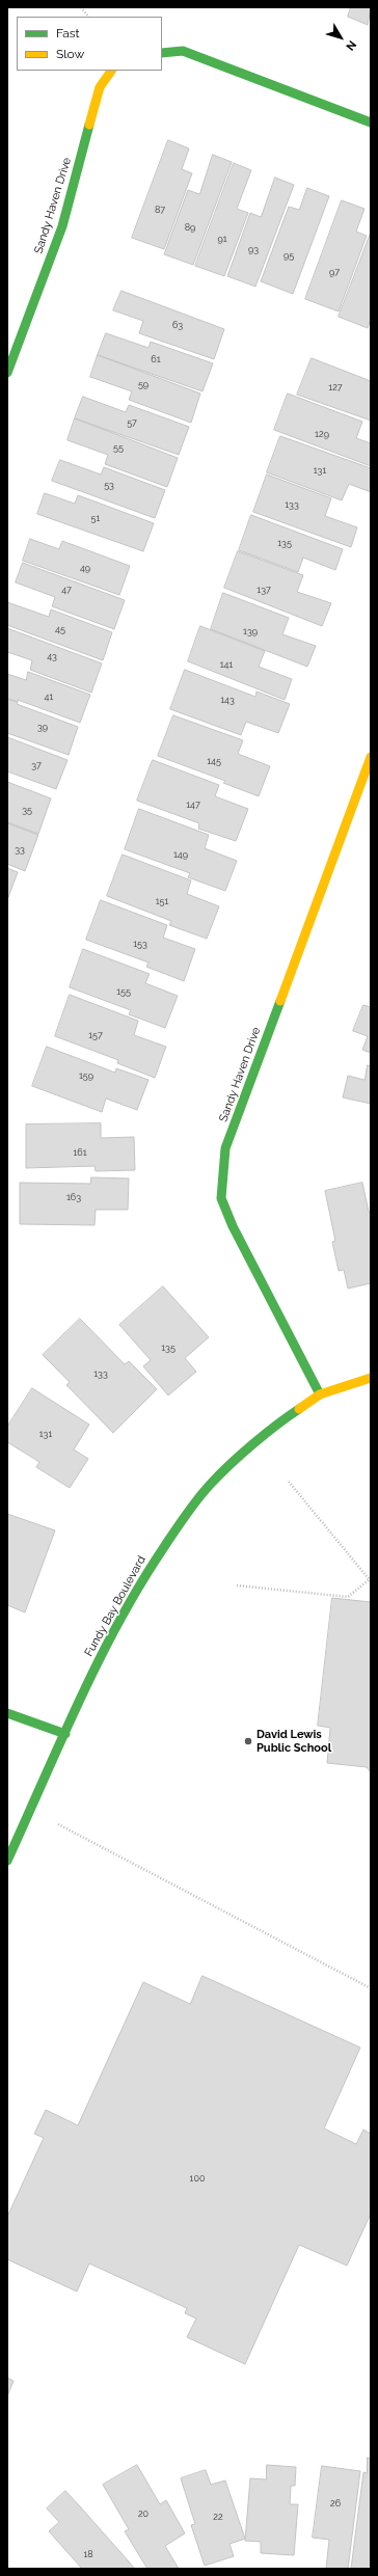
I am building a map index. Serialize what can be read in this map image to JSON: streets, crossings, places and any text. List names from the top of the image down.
{
  "streets": {
    "street": ["Sandy Haven Drive", "Fundy Bay Boulevard"]
  },
  "crossings": [
    ["Sandy Haven Drive", "Fundy Bay Boulevard"]
  ],
  "places": ["David Lewis Public School"],
  "house_numbers": [
    "87",
    "89",
    "91",
    "93",
    "95",
    "97",
    "63",
    "61",
    "59",
    "127",
    "57",
    "129",
    "55",
    "131",
    "53",
    "133",
    "51",
    "135",
    "49",
    "47",
    "137",
    "45",
    "139",
    "43",
    "141",
    "41",
    "143",
    "39",
    "145",
    "37",
    "147",
    "35",
    "33",
    "149",
    "151",
    "153",
    "155",
    "157",
    "159",
    "161",
    "163",
    "135",
    "133",
    "131",
    "100",
    "26",
    "20",
    "22",
    "18"
  ],
  "legend": ["Fast", "Slow"],
  "north": "bottom right"
}
